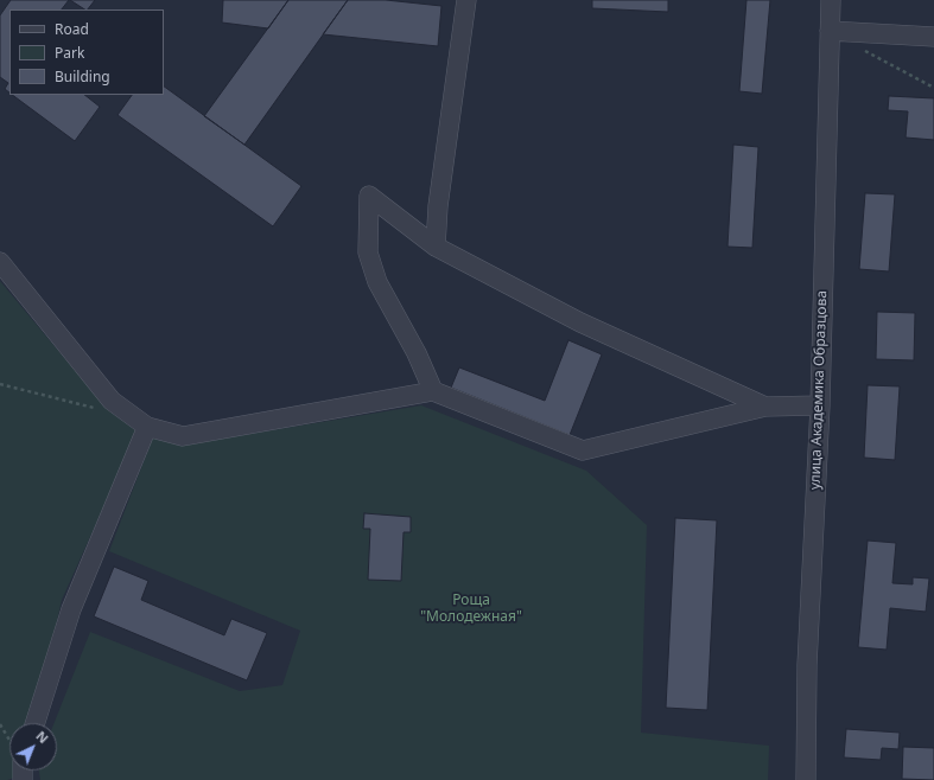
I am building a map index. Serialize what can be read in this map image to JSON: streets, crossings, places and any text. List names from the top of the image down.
{
  "streets": {
    "street": ["улица Академика Образцова"]
  },
  "parks": ["Роща \"Молодежная\""],
  "legend": ["Road", "Park", "Building"],
  "north": "top right"
}
